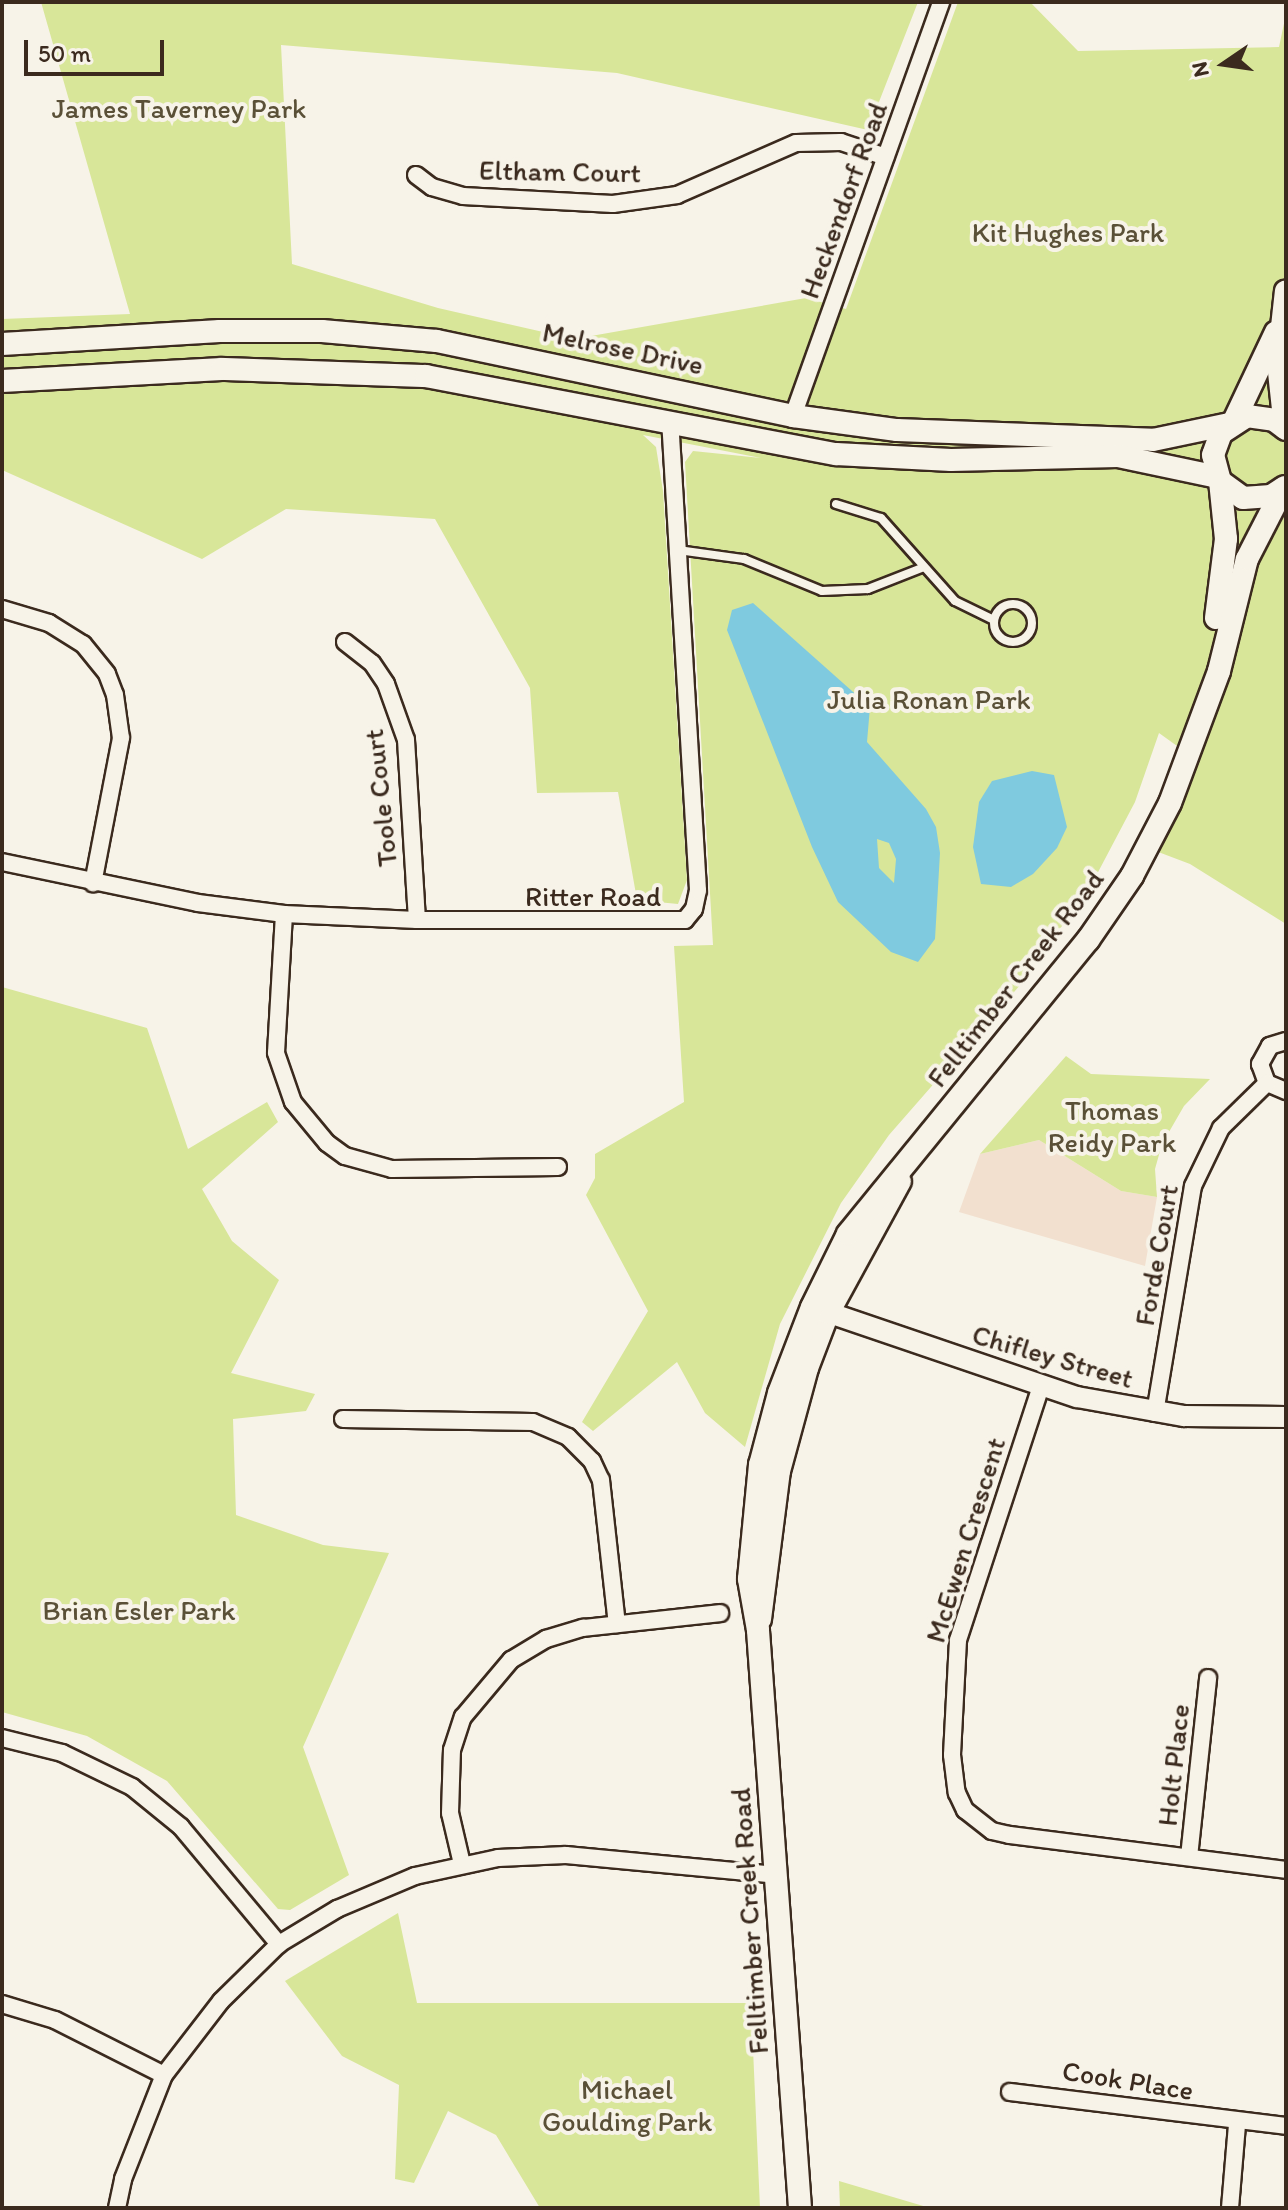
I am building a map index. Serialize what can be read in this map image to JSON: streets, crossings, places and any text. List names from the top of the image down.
{
  "streets": {
    "main road": ["Melrose Drive", "Felltimber Creek Road"],
    "street": [
      "Eltham Court",
      "Heckendorf Road",
      "Toole Court",
      "Ritter Road",
      "Forde Court",
      "Chifley Street",
      "McEwen Crescent",
      "Holt Place",
      "Cook Place"
    ]
  },
  "crossings": [
    ["Eltham Court", "Heckendorf Road"],
    ["Heckendorf Road", "Melrose Drive"],
    ["Melrose Drive", "Felltimber Creek Road"],
    ["Toole Court", "Ritter Road"],
    ["Felltimber Creek Road", "Chifley Street"],
    ["Forde Court", "Chifley Street"],
    ["Chifley Street", "McEwen Crescent"],
    ["McEwen Crescent", "Holt Place"]
  ],
  "parks": [
    "James Taverney Park",
    "Kit Hughes Park",
    "Julia Ronan Park",
    "Thomas Reidy Park",
    "Brian Esler Park",
    "Michael Goulding Park"
  ],
  "scale_bar": "50 m",
  "north": "left"
}
